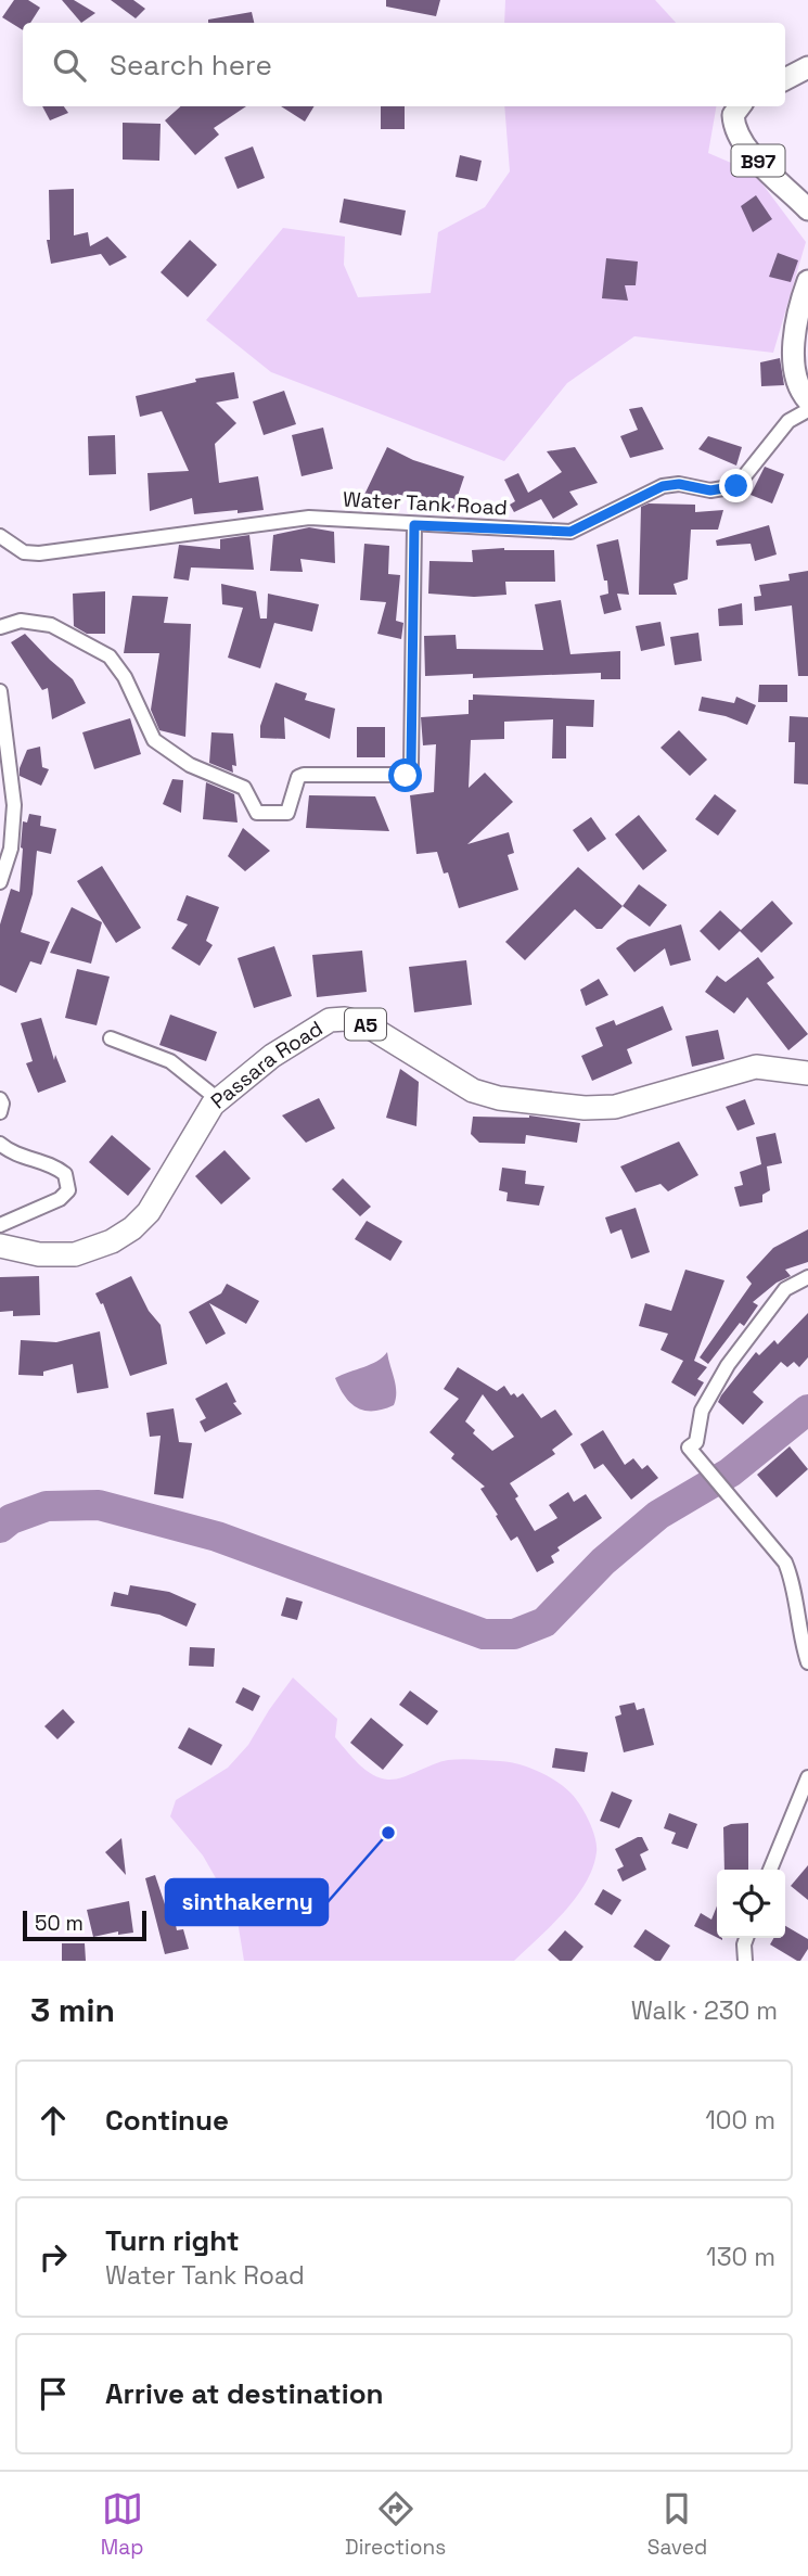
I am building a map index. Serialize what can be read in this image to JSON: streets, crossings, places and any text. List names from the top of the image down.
{
  "streets": {
    "highway": ["A5", "Passara Road"],
    "main road": ["B97"],
    "street": ["Water Tank Road"]
  },
  "places": ["sinthakerny"],
  "scale_bar": "50 m",
  "page": {
    "search": "Search here",
    "scale": "50 m",
    "heading": ["3 min", "Walk · 230 m"],
    "list": [
      ["Continue", "100 m"],
      ["Turn right", "Water Tank Road", "130 m"],
      "Arrive at destination"
    ],
    "nav": ["Map", "Directions", "Saved"]
  }
}
